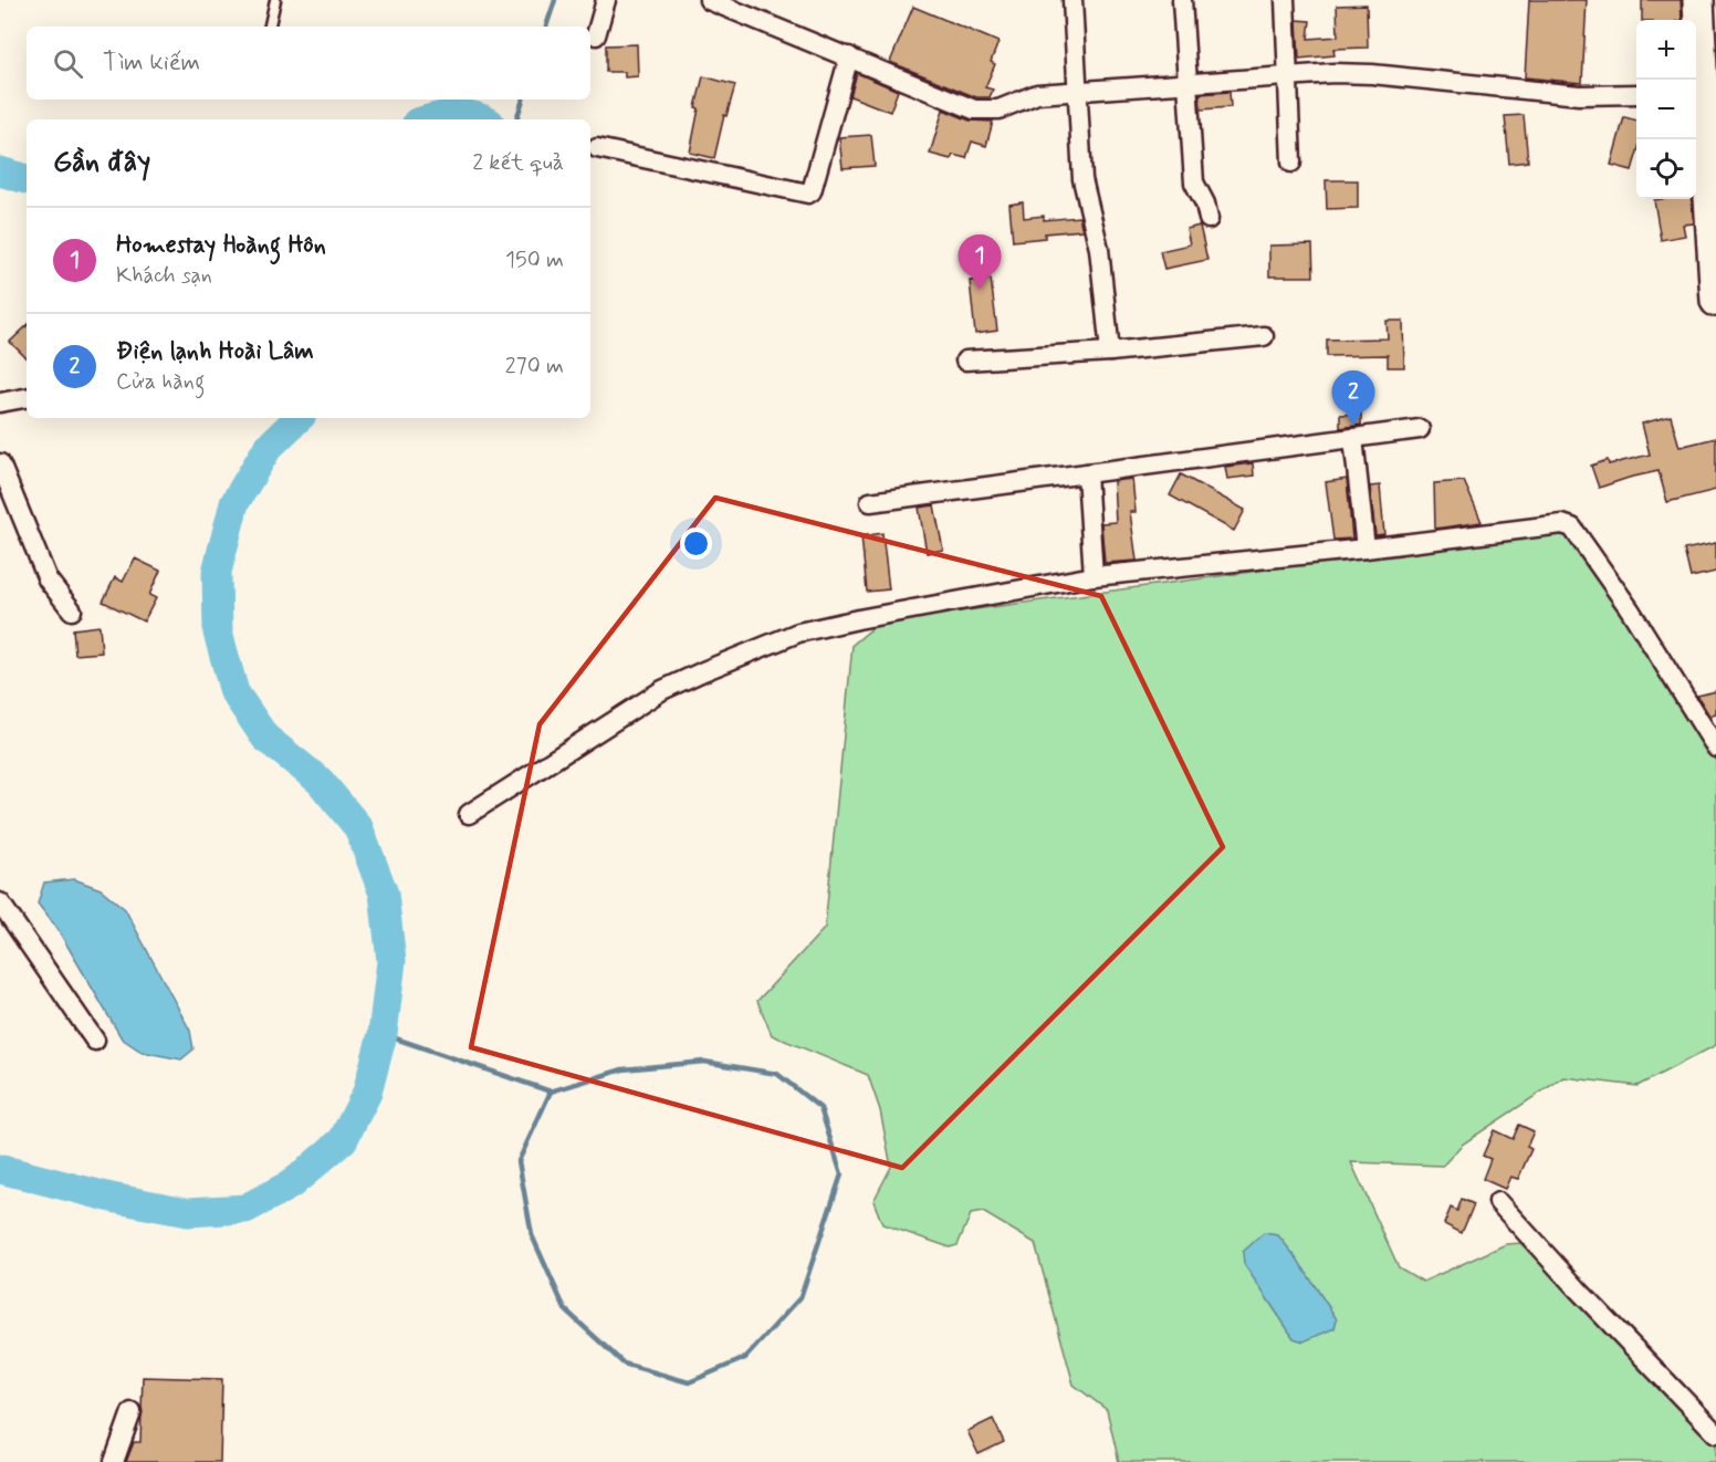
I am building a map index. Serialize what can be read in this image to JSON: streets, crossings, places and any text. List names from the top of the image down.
{
  "page": {
    "map_buttons": ["+", "−"],
    "search": "Tìm kiếm",
    "heading": ["Gần đây", "2 kết quả"],
    "list": [
      {
        "mark": "1",
        "name": "Homestay Hoàng Hôn",
        "note": "Khách sạn",
        "value": "150 m"
      },
      {
        "mark": "2",
        "name": "Điện lạnh Hoài Lâm",
        "note": "Cửa hàng",
        "value": "270 m"
      }
    ],
    "pins": ["1", "2"]
  }
}
